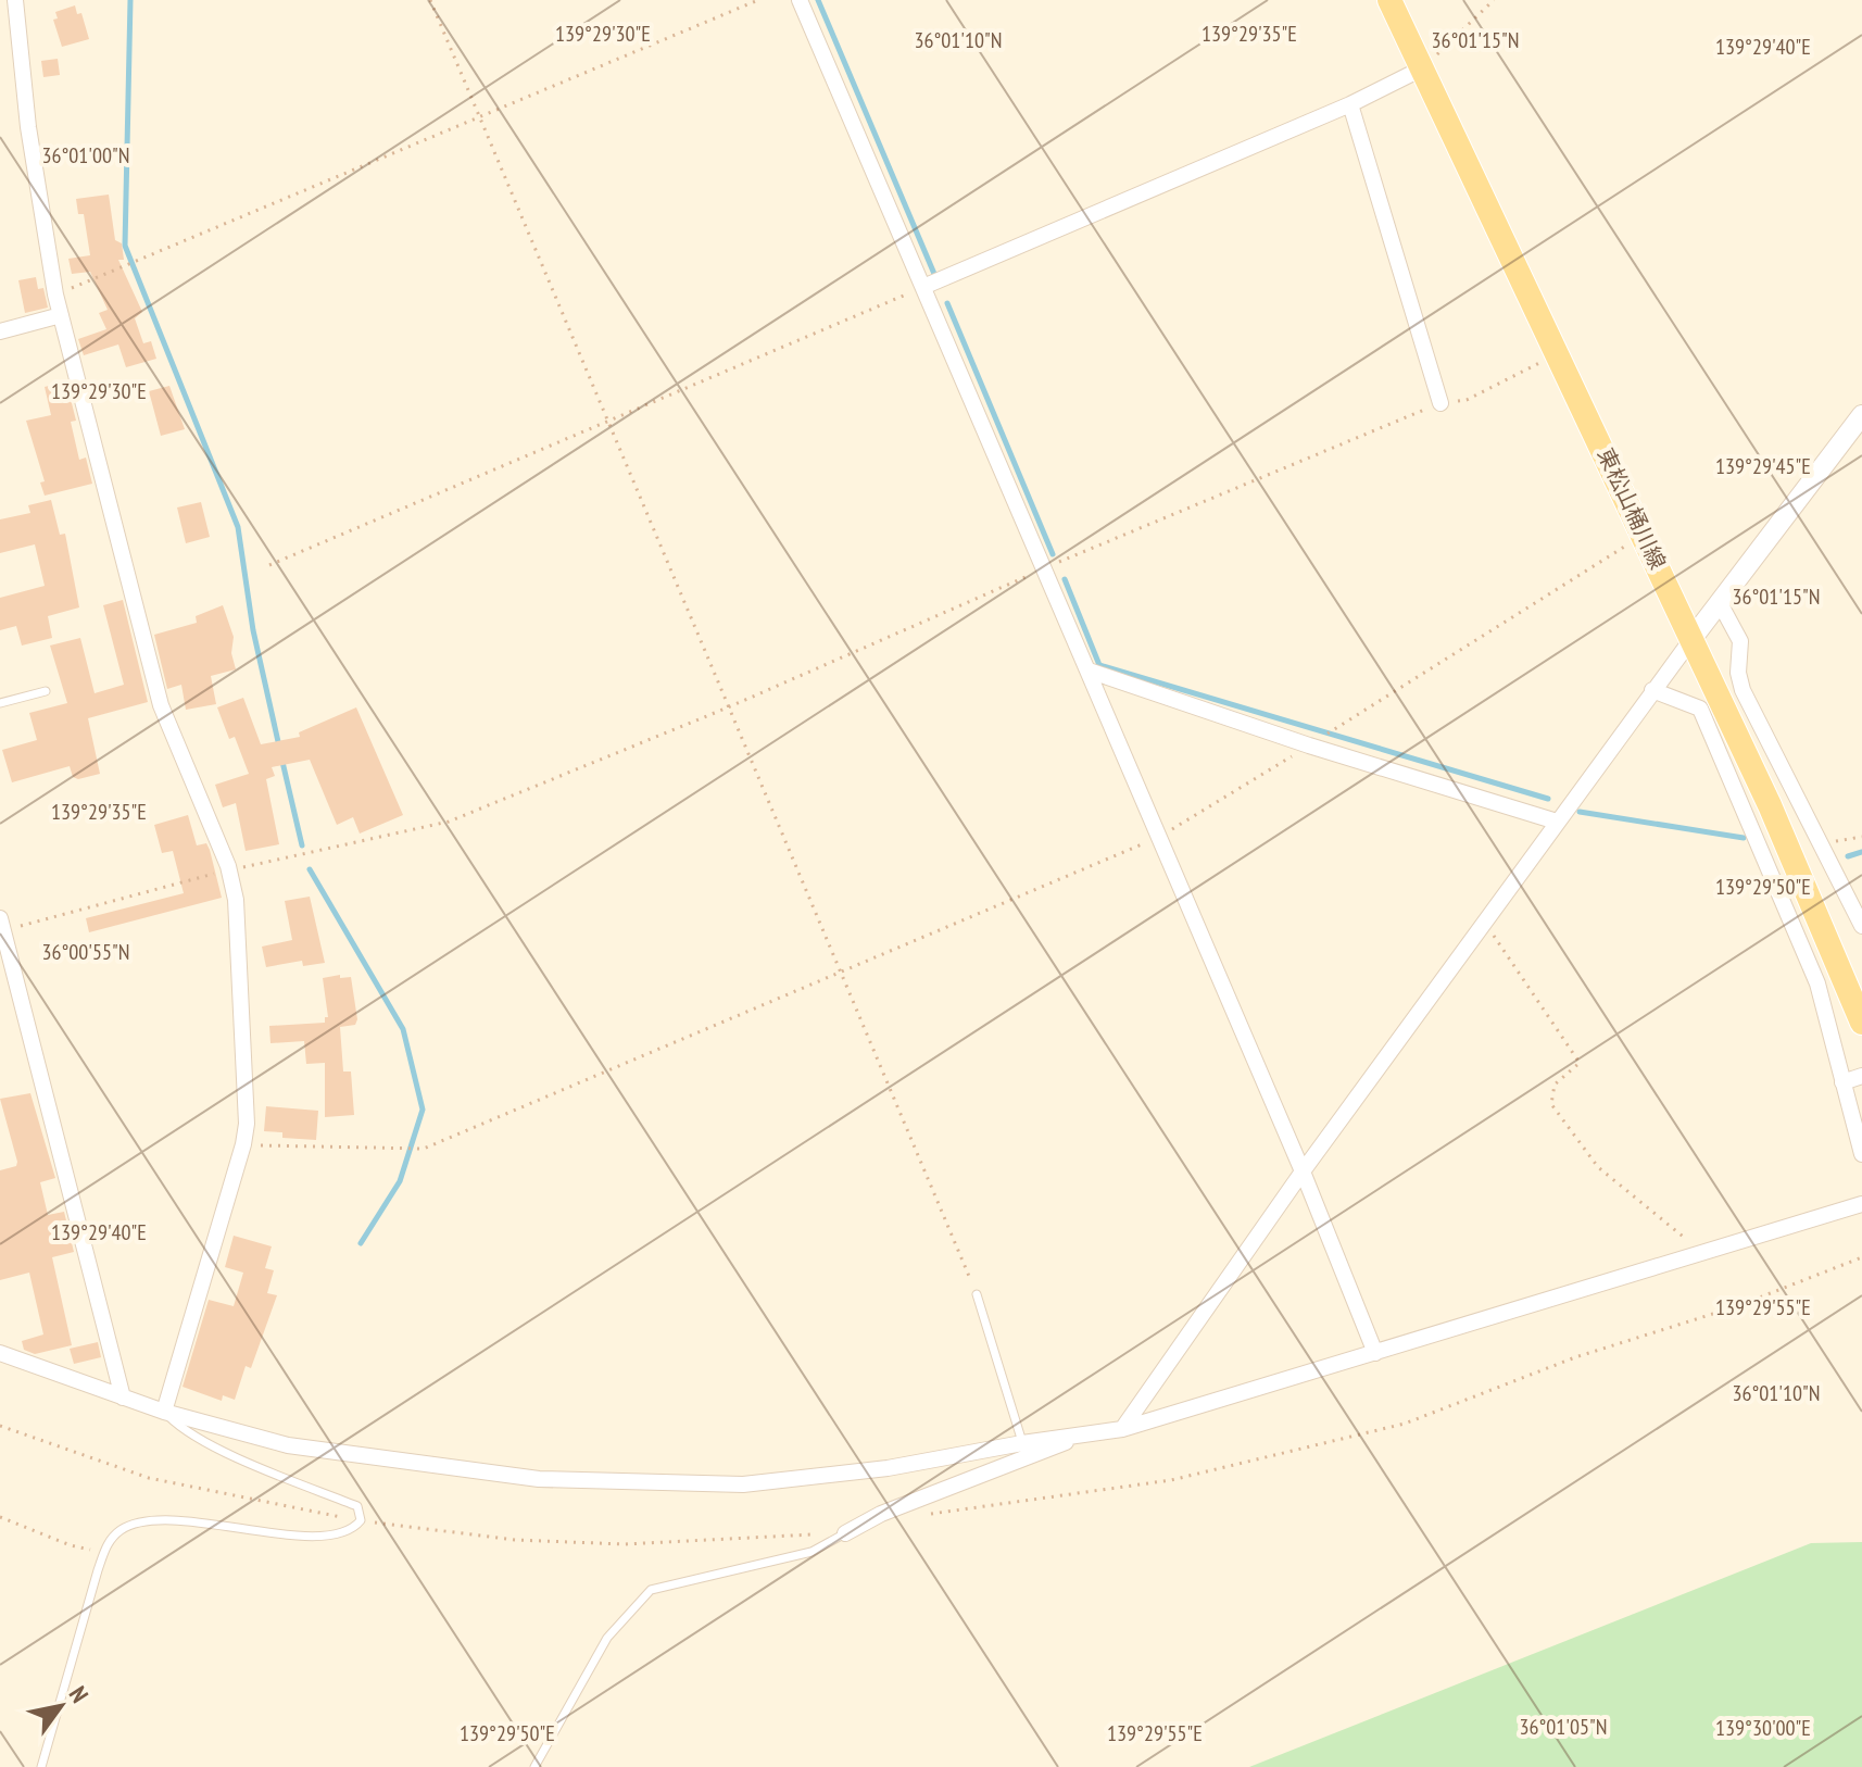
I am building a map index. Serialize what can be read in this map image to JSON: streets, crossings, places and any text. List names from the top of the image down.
{
  "streets": {
    "main road": ["東松山桶川線"]
  },
  "north": "top right",
  "coordinates": [
    "139°29'30\"E",
    "139°29'35\"E",
    "36°01'10\"N",
    "36°01'15\"N",
    "139°29'40\"E",
    "36°01'00\"N",
    "139°29'45\"E",
    "139°29'50\"E",
    "36°00'55\"N",
    "139°29'55\"E",
    "36°01'05\"N",
    "139°30'00\"E"
  ]
}
